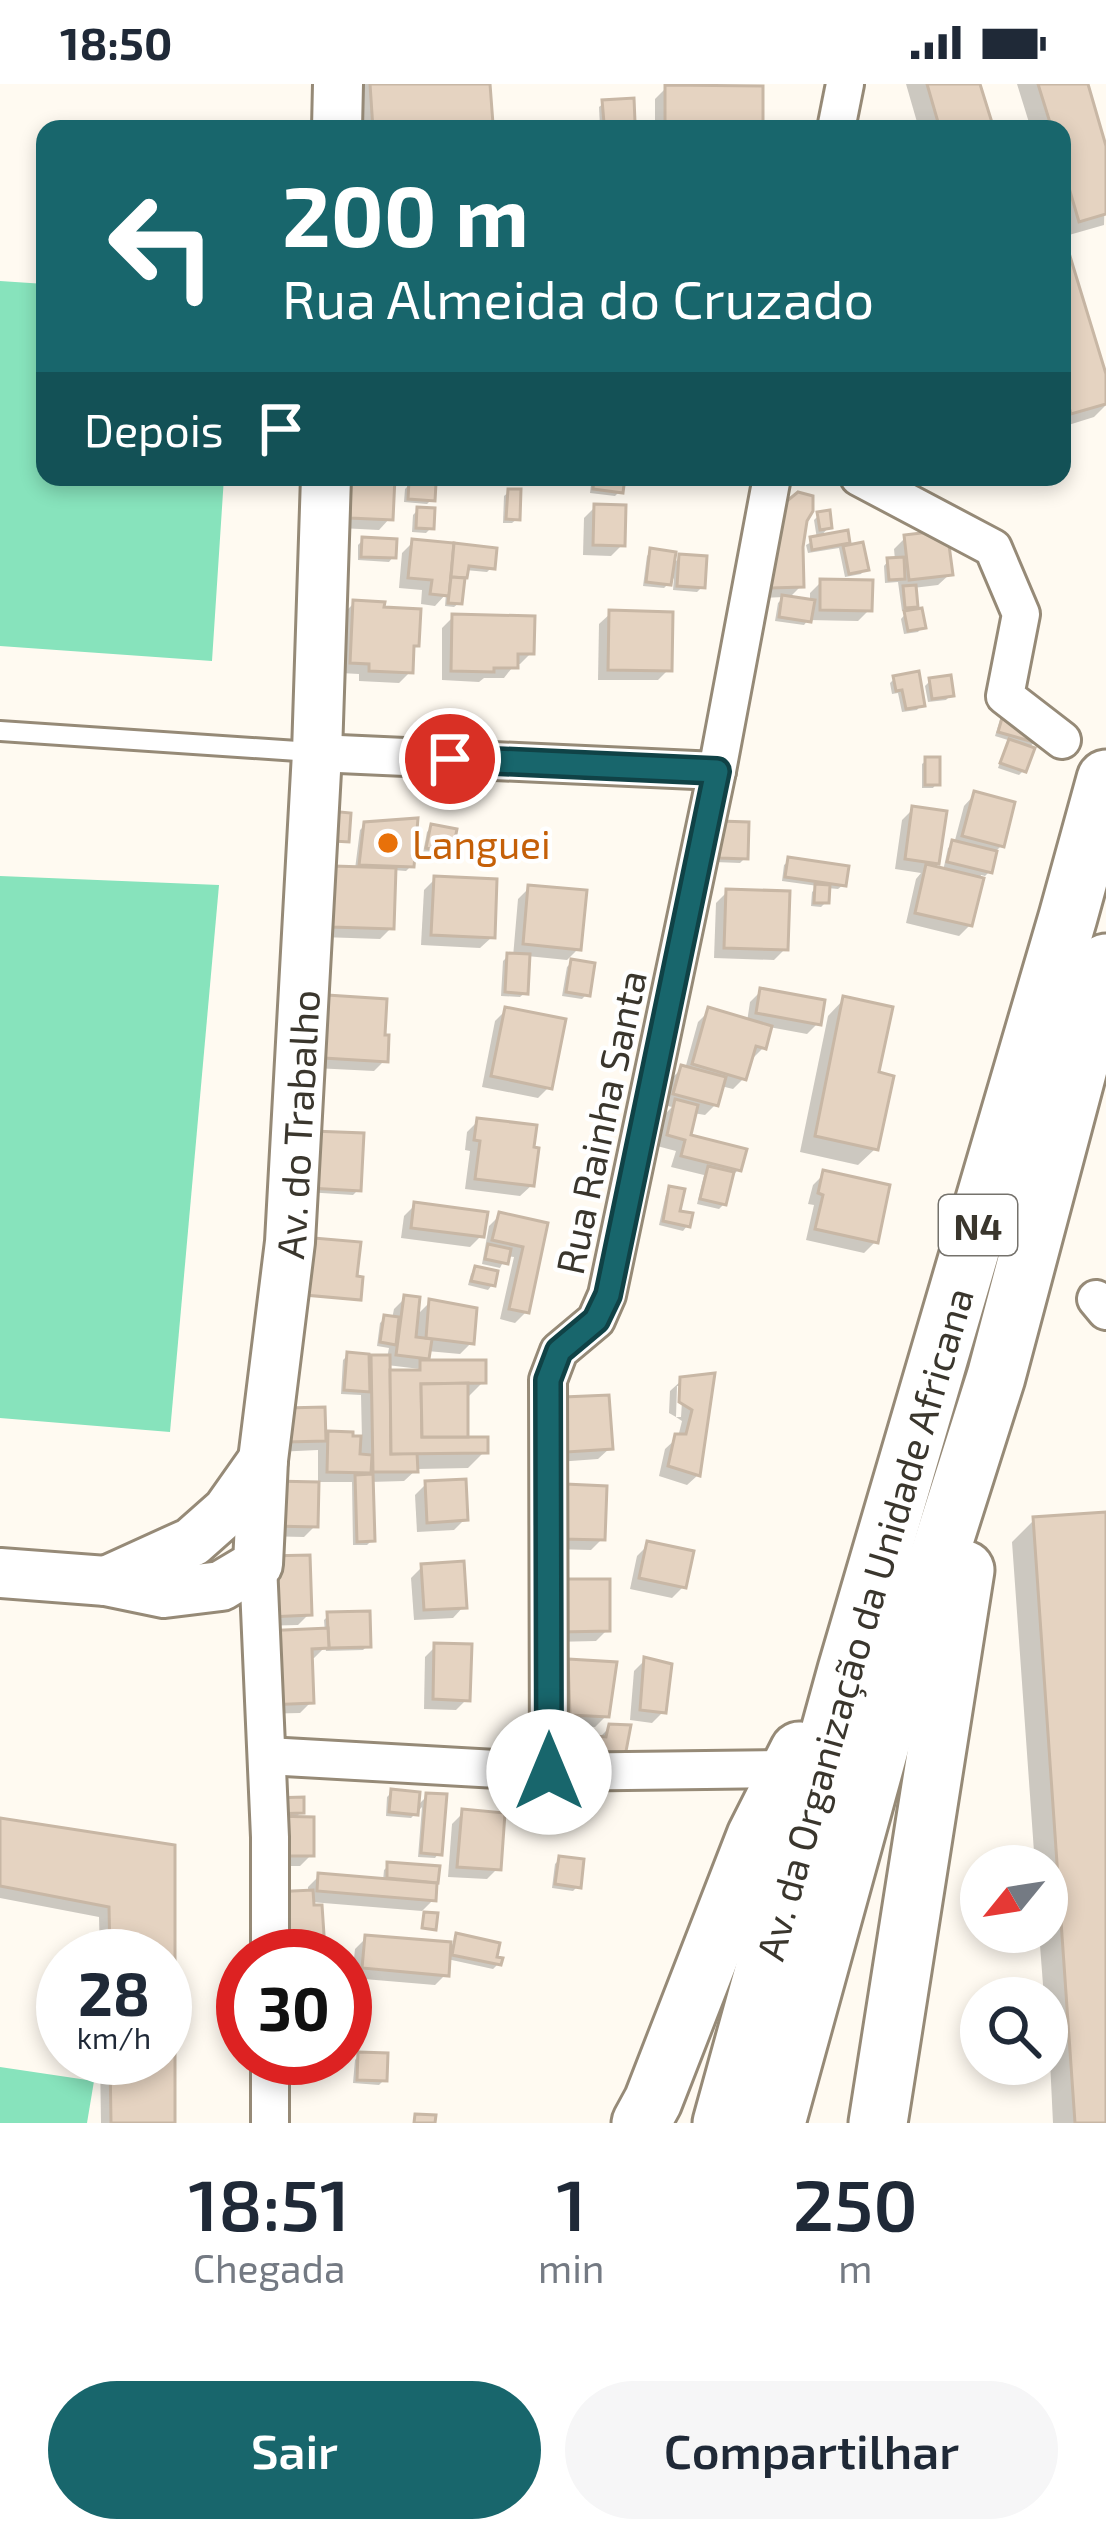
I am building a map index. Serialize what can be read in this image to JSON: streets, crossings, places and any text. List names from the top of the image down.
{
  "streets": {
    "highway": ["N4", "Av. da Organização da Unidade Africana"],
    "main road": ["Av. do Trabalho"],
    "street": ["Rua Rainha Santa"]
  },
  "places": ["Languei"],
  "north": "bottom left",
  "page": {
    "status": "18:50",
    "turn": ["200 m", "Rua Almeida do Cruzado"],
    "then": "Depois",
    "speed": "28 km/h",
    "limit": "30",
    "eta": [
      "18:51",
      "Chegada",
      "1",
      "min",
      "250",
      "m"
    ],
    "buttons": ["Sair", "Compartilhar"]
  }
}
